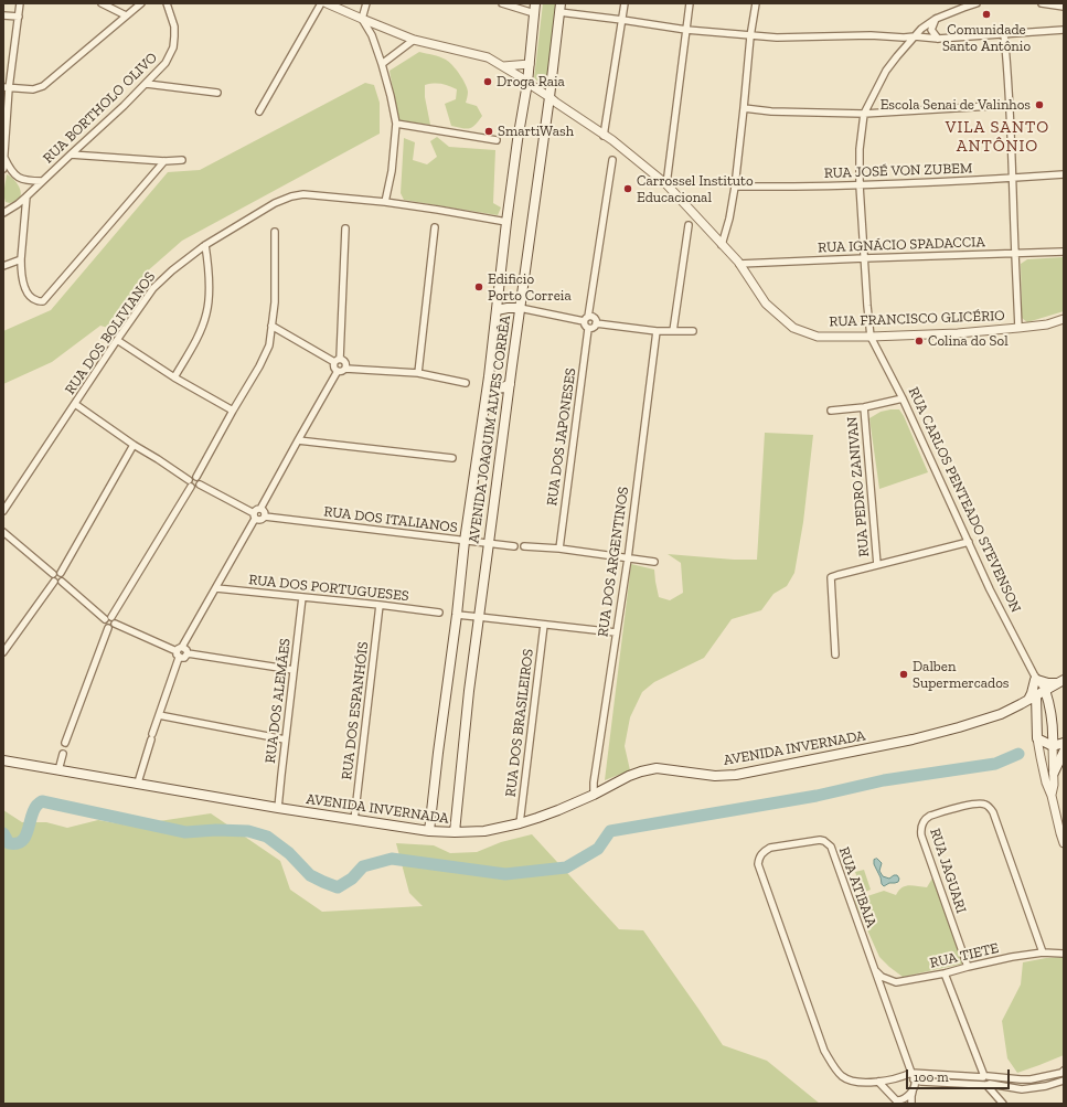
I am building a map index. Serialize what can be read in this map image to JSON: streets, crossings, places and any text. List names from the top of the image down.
{
  "streets": {
    "main road": ["AVENIDA JOAQUIM ALVES CORRÊA", "RUA CARLOS PENTEADO STEVENSON", "AVENIDA INVERNADA"],
    "street": [
      "RUA BORTHOLO OLIVO",
      "RUA JOSÉ VON ZUBEM",
      "RUA IGNÁCIO SPADACCIA",
      "RUA FRANCISCO GLICÉRIO",
      "RUA DOS BOLIVIANOS",
      "RUA DOS JAPONESES",
      "RUA PEDRO ZANIVAN",
      "RUA DOS ITALIANOS",
      "RUA DOS ARGENTINOS",
      "RUA DOS PORTUGUESES",
      "RUA DOS ALEMÃES",
      "RUA DOS ESPANHÓIS",
      "RUA DOS BRASILEIROS",
      "RUA JAGUARI",
      "RUA ATIBAIA",
      "RUA TIETE"
    ]
  },
  "crossings": [
    ["RUA IGNÁCIO SPADACCIA", "RUA FRANCISCO GLICÉRIO"],
    ["RUA FRANCISCO GLICÉRIO", "AVENIDA JOAQUIM ALVES CORRÊA"],
    ["RUA FRANCISCO GLICÉRIO", "RUA CARLOS PENTEADO STEVENSON"],
    ["RUA DOS BOLIVIANOS", "AVENIDA JOAQUIM ALVES CORRÊA"],
    ["AVENIDA JOAQUIM ALVES CORRÊA", "RUA DOS ITALIANOS"],
    ["AVENIDA JOAQUIM ALVES CORRÊA", "AVENIDA INVERNADA"],
    ["RUA CARLOS PENTEADO STEVENSON", "AVENIDA INVERNADA"],
    ["RUA DOS ARGENTINOS", "AVENIDA INVERNADA"],
    ["RUA DOS PORTUGUESES", "RUA DOS ALEMÃES"],
    ["RUA DOS PORTUGUESES", "RUA DOS ESPANHÓIS"],
    ["RUA DOS ALEMÃES", "AVENIDA INVERNADA"],
    ["RUA DOS ESPANHÓIS", "AVENIDA INVERNADA"],
    ["RUA DOS BRASILEIROS", "AVENIDA INVERNADA"],
    ["RUA JAGUARI", "RUA TIETE"],
    ["RUA ATIBAIA", "RUA TIETE"]
  ],
  "districts": ["VILA SANTO ANTÔNIO"],
  "places": [
    "Comunidade Santo Antônio",
    "Droga Raia",
    "Escola Senai de Valinhos",
    "SmartiWash",
    "Carrossel Instituto Educacional",
    "Edificio Porto Correia",
    "Colina do Sol",
    "Dalben Supermercados"
  ],
  "scale_bar": "100 m"
}
